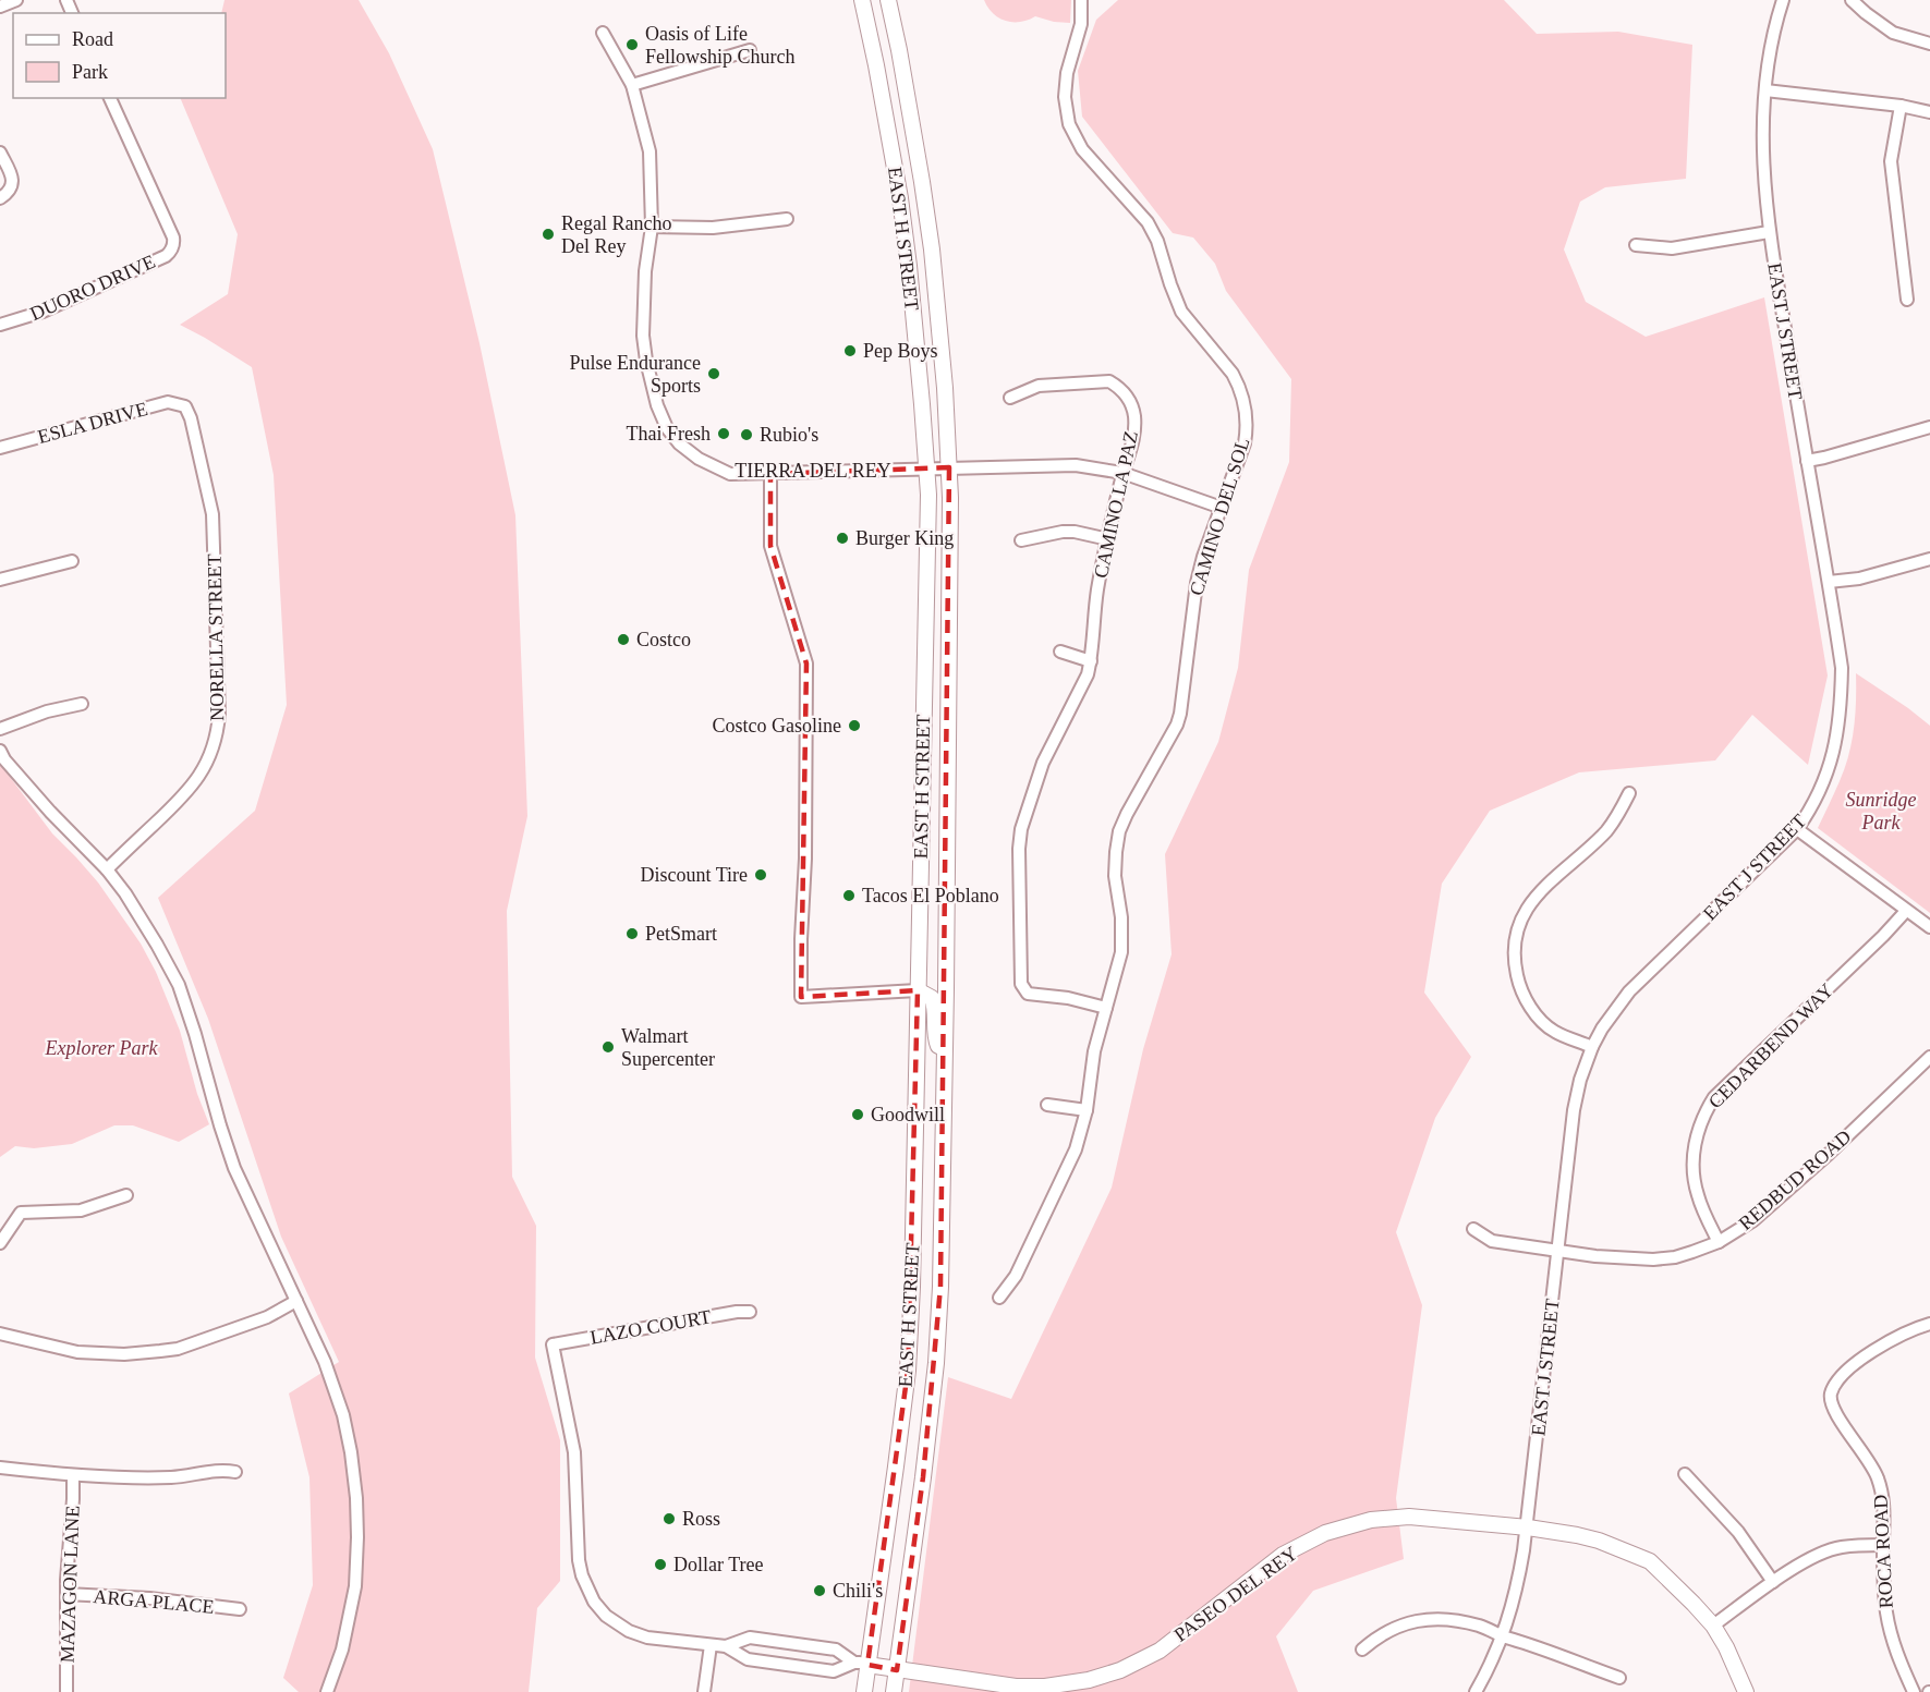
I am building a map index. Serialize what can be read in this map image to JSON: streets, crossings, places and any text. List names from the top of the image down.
{
  "streets": {
    "main road": ["EAST H STREET", "PASEO DEL REY"],
    "street": [
      "DUORO DRIVE",
      "EAST J STREET",
      "ESLA DRIVE",
      "TIERRA DEL REY",
      "CAMINO LA PAZ",
      "CAMINO DEL SOL",
      "NORELLA STREET",
      "CEDARBEND WAY",
      "REDBUD ROAD",
      "LAZO COURT",
      "ROCA ROAD",
      "MAZAGON LANE",
      "ARGA PLACE"
    ]
  },
  "crossings": [
    ["EAST H STREET", "TIERRA DEL REY"],
    ["EAST H STREET", "PASEO DEL REY"],
    ["EAST J STREET", "REDBUD ROAD"],
    ["EAST J STREET", "PASEO DEL REY"],
    ["ESLA DRIVE", "NORELLA STREET"],
    ["TIERRA DEL REY", "CAMINO LA PAZ"],
    ["TIERRA DEL REY", "CAMINO DEL SOL"],
    ["CAMINO LA PAZ", "CAMINO DEL SOL"],
    ["CEDARBEND WAY", "REDBUD ROAD"],
    ["LAZO COURT", "PASEO DEL REY"],
    ["MAZAGON LANE", "ARGA PLACE"]
  ],
  "parks": ["Sunridge Park", "Explorer Park"],
  "places": [
    "Oasis of Life Fellowship Church",
    "Regal Rancho Del Rey",
    "Pep Boys",
    "Pulse Endurance Sports",
    "Thai Fresh",
    "Rubio's",
    "Burger King",
    "Costco",
    "Costco Gasoline",
    "Discount Tire",
    "Tacos El Poblano",
    "PetSmart",
    "Walmart Supercenter",
    "Goodwill",
    "Ross",
    "Dollar Tree",
    "Chili's"
  ],
  "legend": ["Road", "Park"]
}
